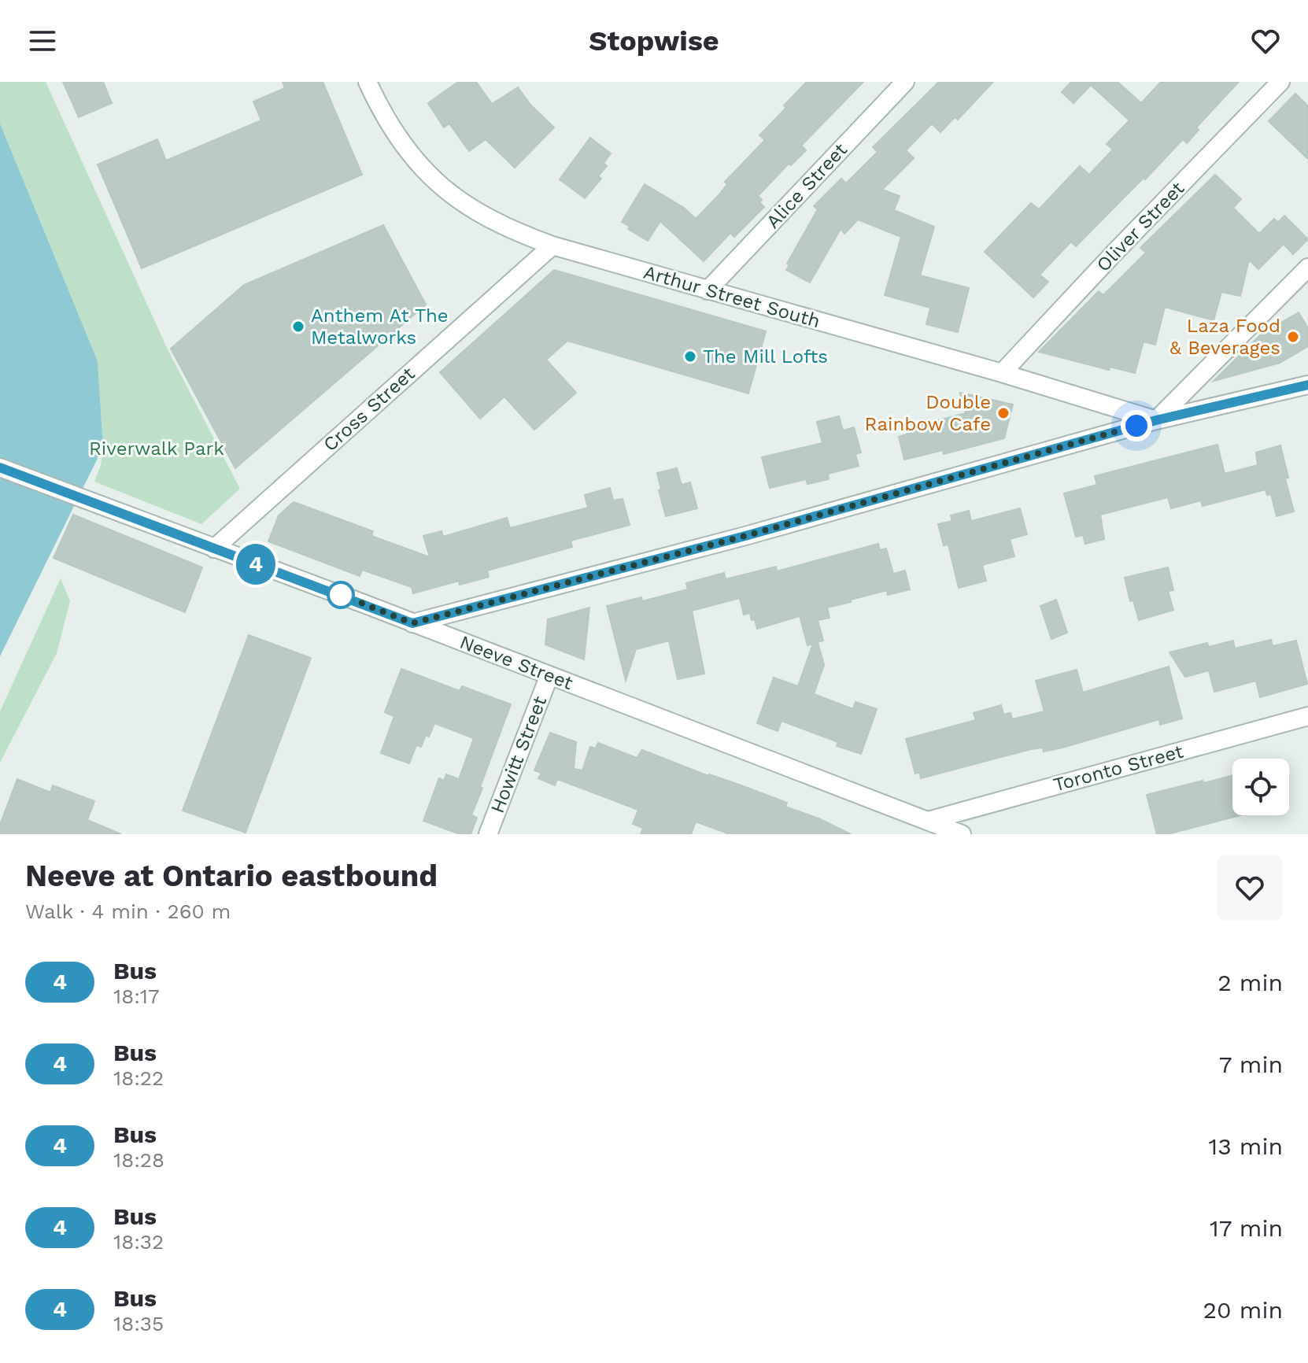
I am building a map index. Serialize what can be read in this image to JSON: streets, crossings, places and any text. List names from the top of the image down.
{
  "streets": {
    "street": [
      "Alice Street",
      "Oliver Street",
      "Arthur Street South",
      "Cross Street",
      "Neeve Street",
      "Howitt Street",
      "Toronto Street"
    ]
  },
  "crossings": [
    ["Alice Street", "Arthur Street South"],
    ["Oliver Street", "Arthur Street South"],
    ["Arthur Street South", "Cross Street"],
    ["Cross Street", "Neeve Street"],
    ["Neeve Street", "Howitt Street"],
    ["Neeve Street", "Toronto Street"]
  ],
  "parks": ["Riverwalk Park"],
  "places": [
    "Anthem At The Metalworks",
    "Laza Food & Beverages",
    "The Mill Lofts",
    "Double Rainbow Cafe"
  ],
  "lines": ["bus line 4"],
  "page": {
    "header": "Stopwise",
    "on_map": "4",
    "heading": ["Neeve at Ontario eastbound", "Walk · 4 min · 260 m"],
    "list": [
      {
        "mark": "4",
        "name": "Bus",
        "note": "18:17",
        "value": "2 min"
      },
      {
        "mark": "4",
        "name": "Bus",
        "note": "18:22",
        "value": "7 min"
      },
      {
        "mark": "4",
        "name": "Bus",
        "note": "18:28",
        "value": "13 min"
      },
      {
        "mark": "4",
        "name": "Bus",
        "note": "18:32",
        "value": "17 min"
      },
      {
        "mark": "4",
        "name": "Bus",
        "note": "18:35",
        "value": "20 min"
      }
    ]
  }
}
